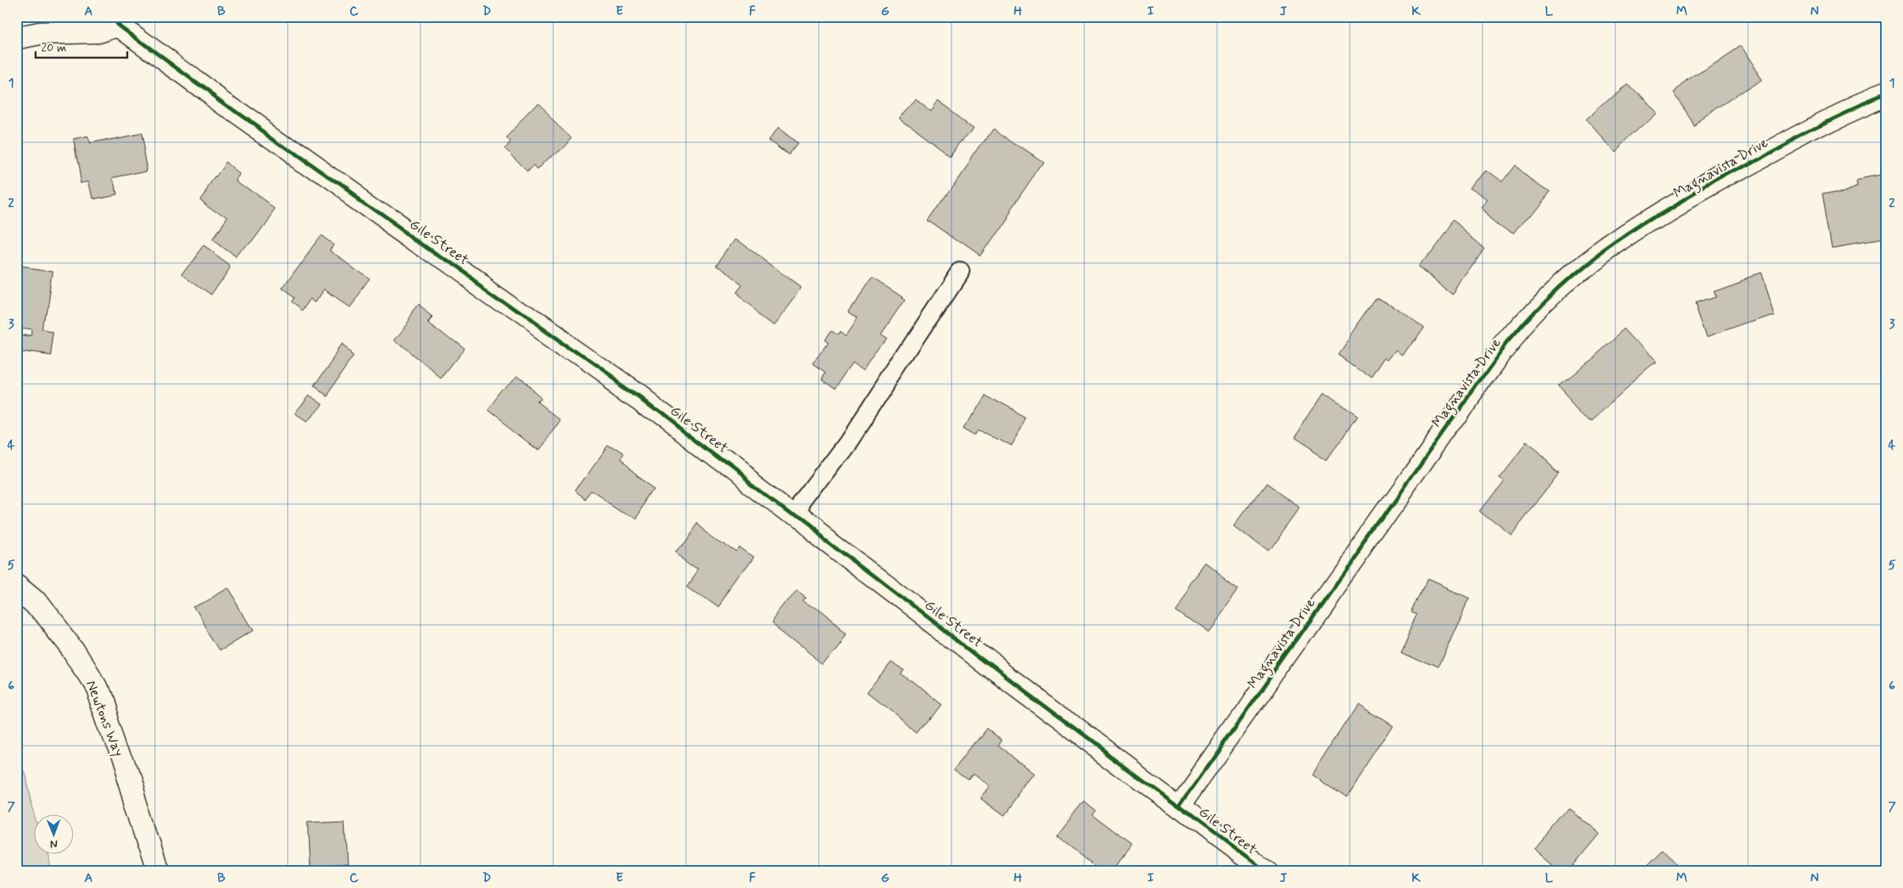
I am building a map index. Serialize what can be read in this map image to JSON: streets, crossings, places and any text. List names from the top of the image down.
{
  "streets": {
    "street": ["Magnavista Drive", "Gile Street", "Newtons Way"]
  },
  "crossings": [
    ["Magnavista Drive", "Gile Street"]
  ],
  "scale_bar": "20 m",
  "north": "bottom",
  "grid": {
    "columns": [
      "A",
      "B",
      "C",
      "D",
      "E",
      "F",
      "G",
      "H",
      "I",
      "J",
      "K",
      "L",
      "M",
      "N"
    ],
    "rows": [
      "1",
      "2",
      "3",
      "4",
      "5",
      "6",
      "7"
    ]
  }
}
